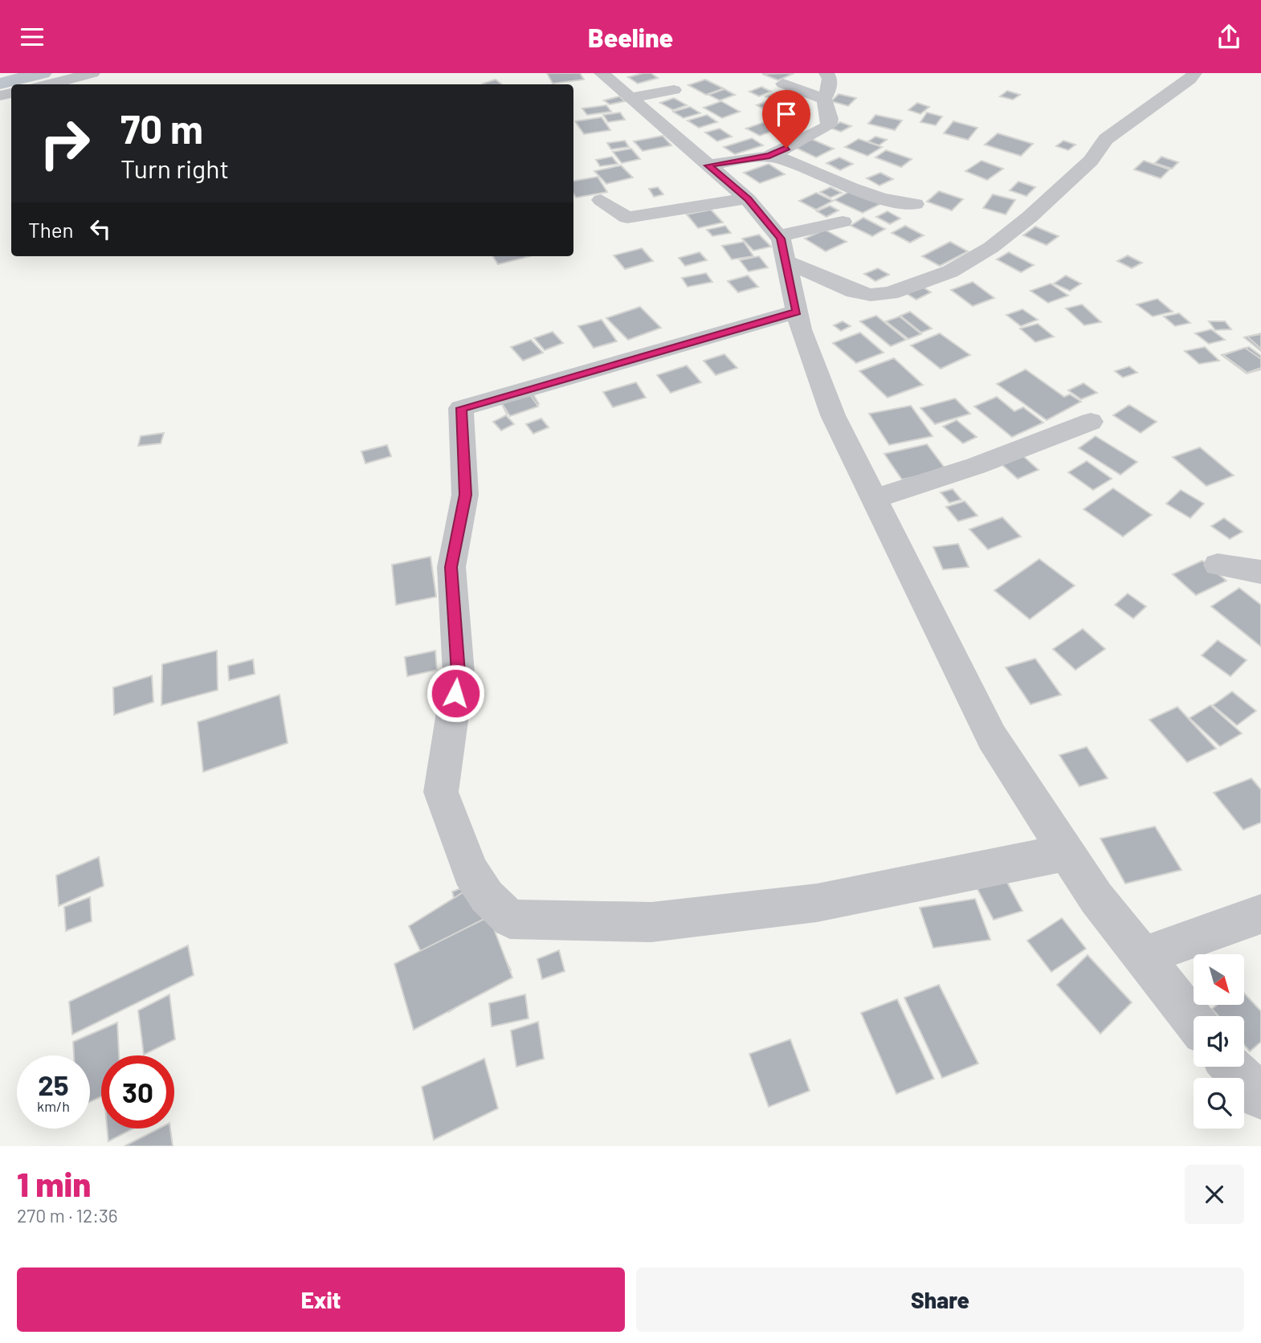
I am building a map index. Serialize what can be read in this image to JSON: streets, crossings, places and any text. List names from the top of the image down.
{
  "north": "bottom right",
  "page": {
    "header": "Beeline",
    "turn": ["70 m", "Turn right"],
    "then": "Then",
    "speed": "25 km/h",
    "limit": "30",
    "heading": ["1 min", "270 m · 12:36"],
    "buttons": ["Exit", "Share"]
  }
}
